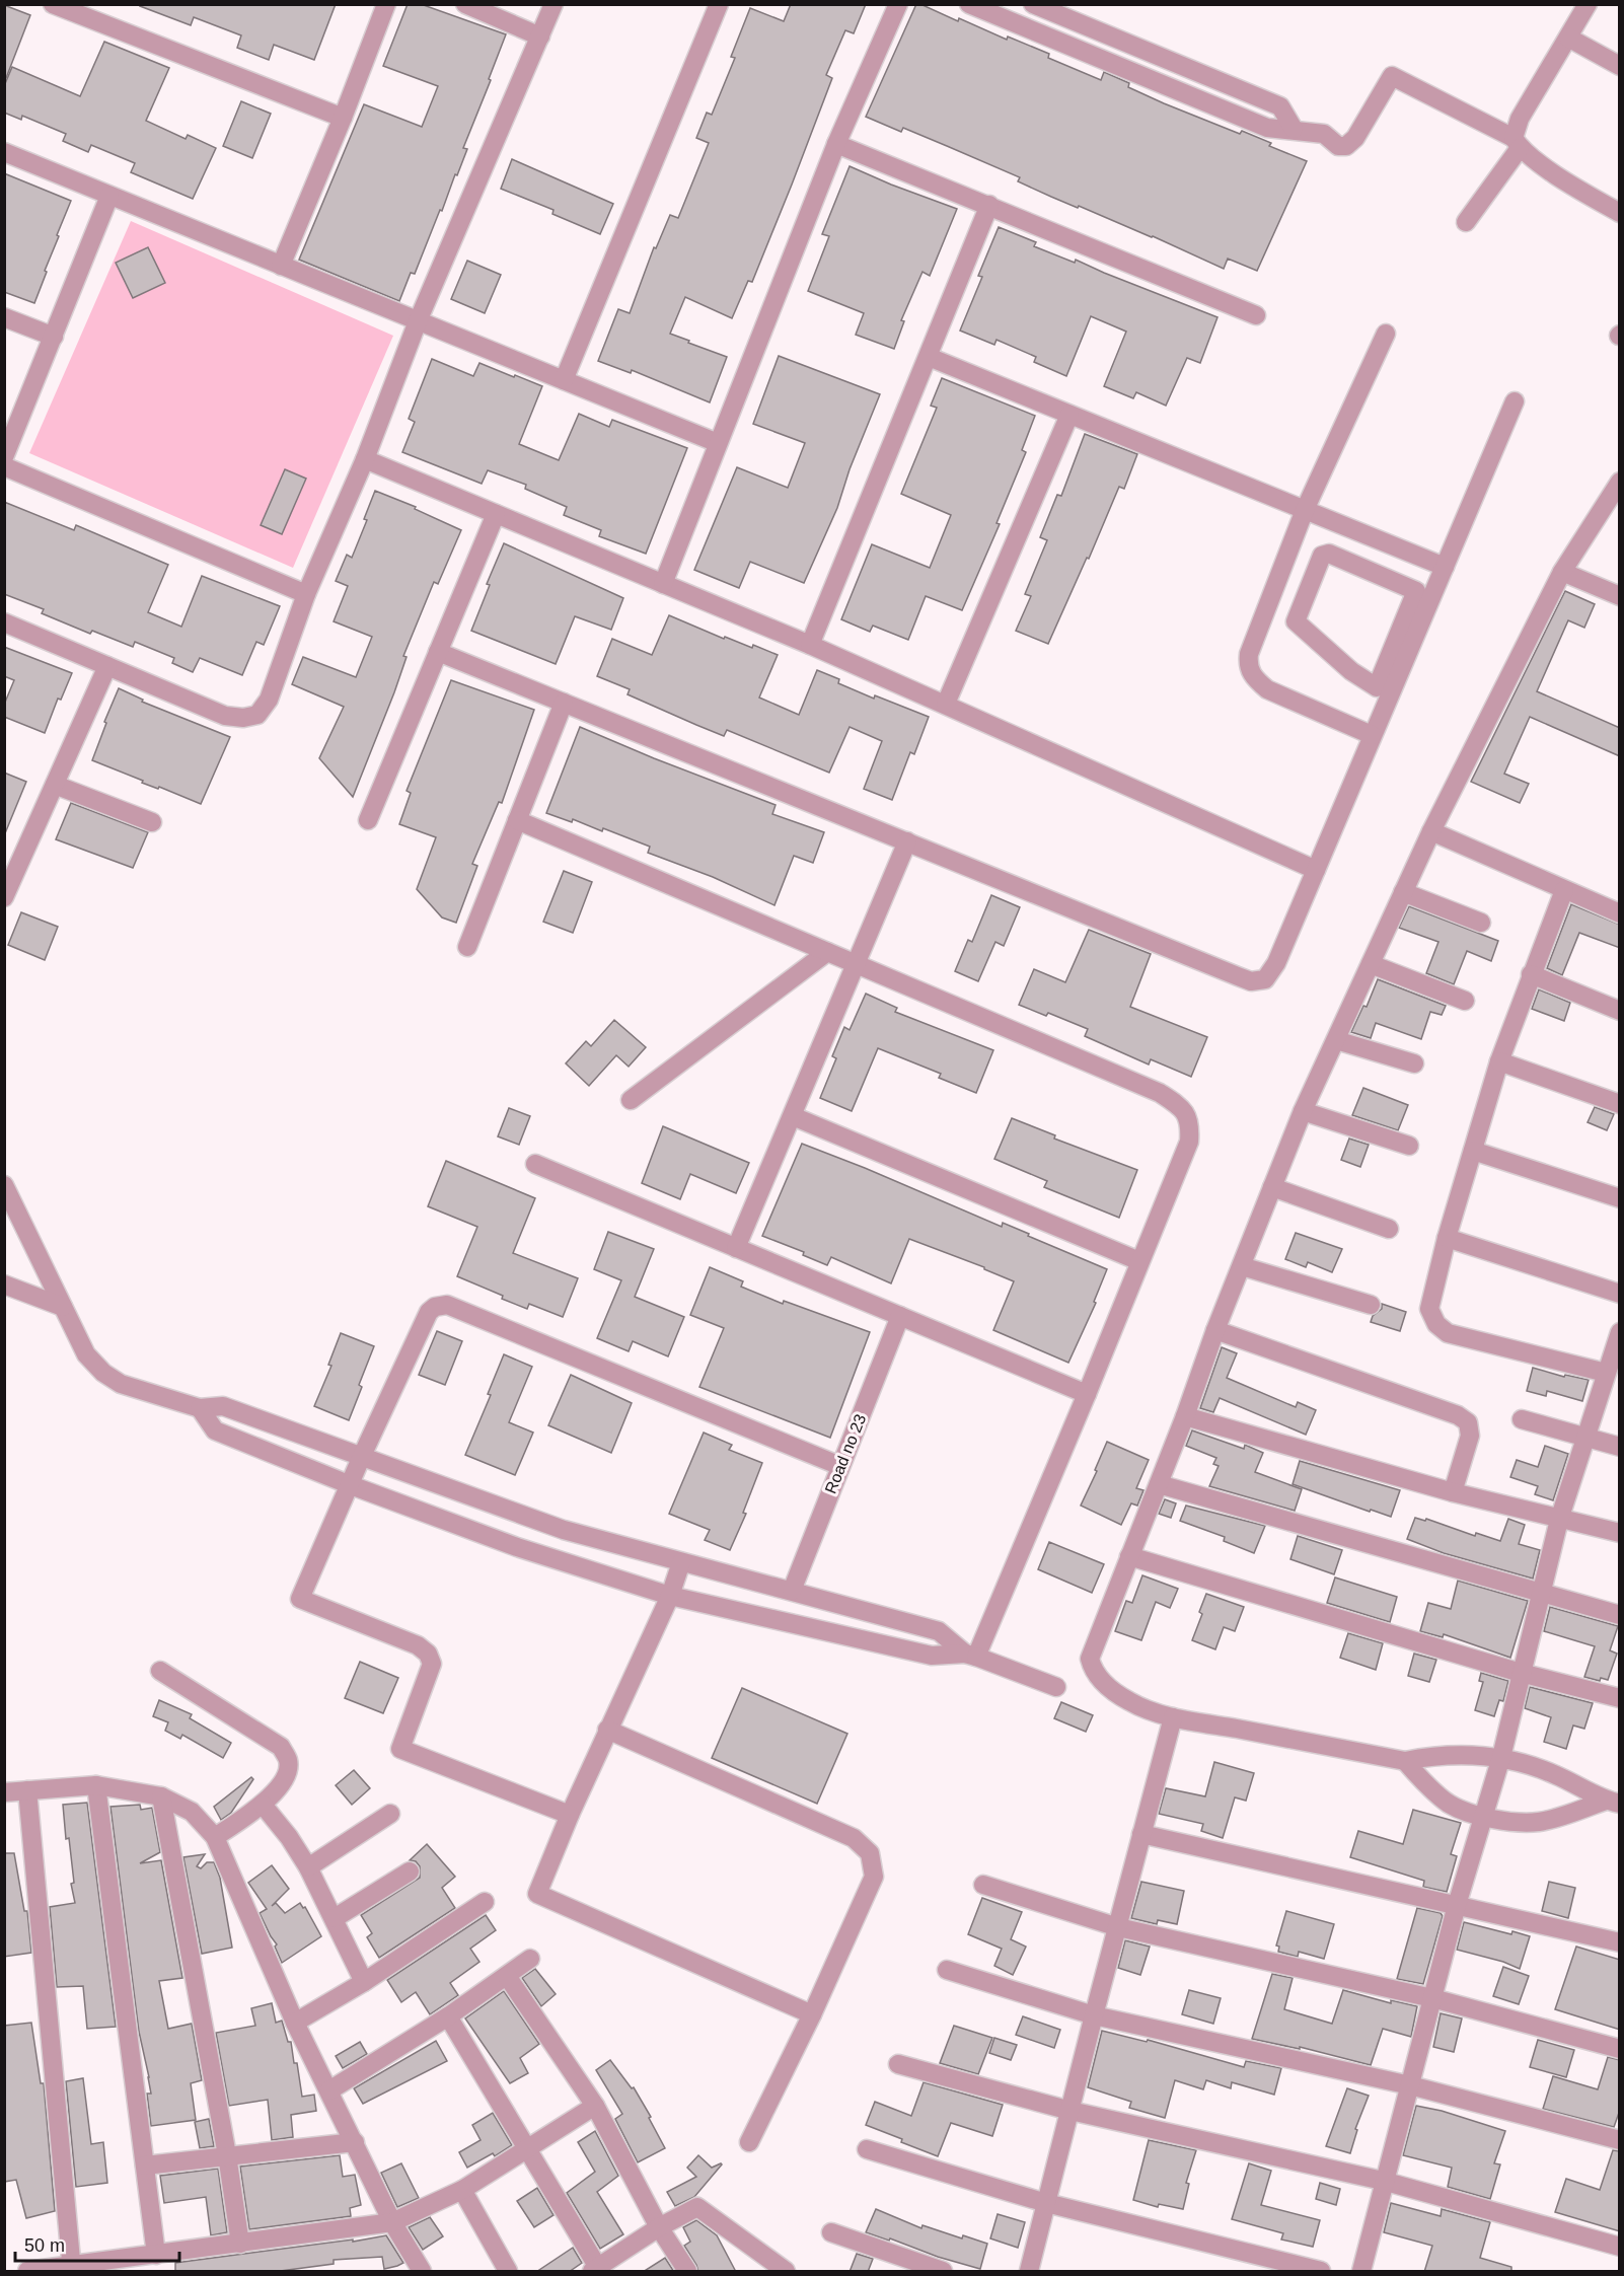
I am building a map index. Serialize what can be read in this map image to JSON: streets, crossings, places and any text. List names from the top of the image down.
{
  "streets": {
    "street": ["Road no 23"]
  },
  "scale_bar": "50 m"
}
